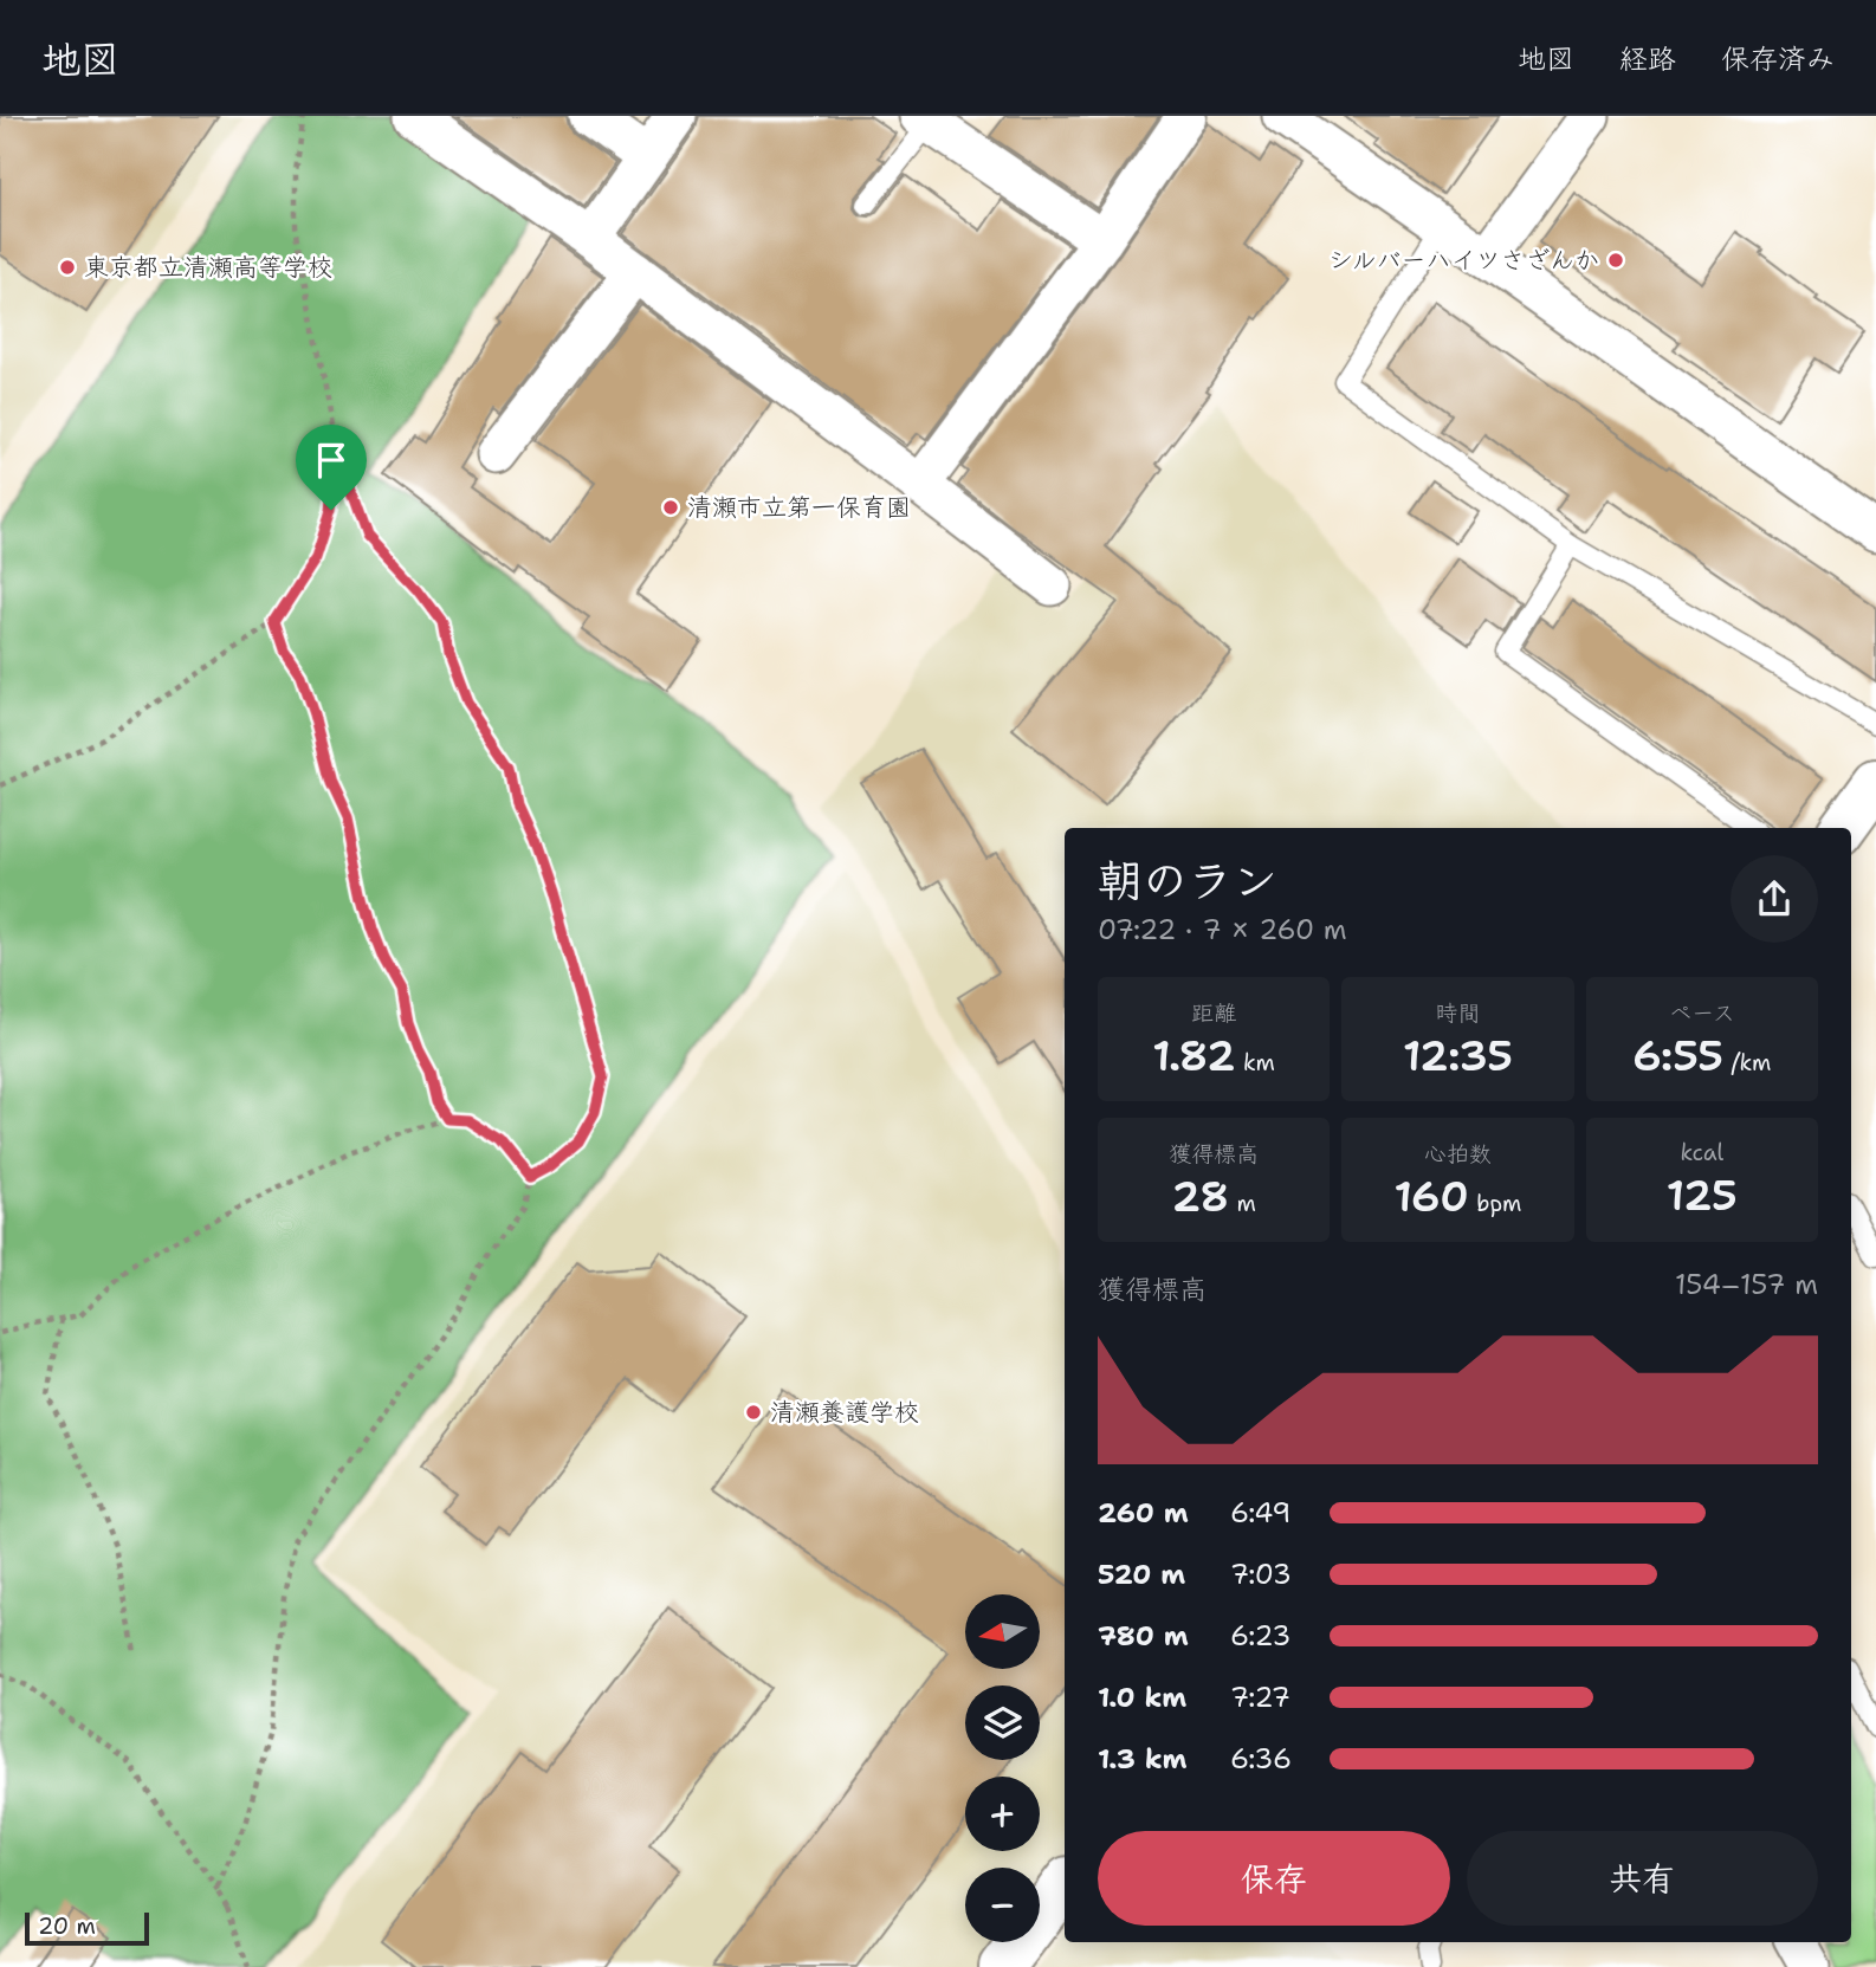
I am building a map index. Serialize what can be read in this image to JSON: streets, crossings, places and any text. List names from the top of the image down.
{
  "places": [
    "シルバーハイツさざんか",
    "東京都立清瀬高等学校",
    "清瀬市立第一保育園",
    "清瀬養護学校"
  ],
  "scale_bar": "20 m",
  "north": "left",
  "page": {
    "header": "地図",
    "nav": ["地図", "経路", "保存済み"],
    "heading": ["朝のラン", "07:22 · 7 × 260 m"],
    "stats": [
      ["距離", "1.82 km"],
      ["時間", "12:35"],
      ["ペース", "6:55 /km"],
      ["獲得標高", "28 m"],
      ["心拍数", "160 bpm"],
      ["kcal", "125"]
    ],
    "chart": ["獲得標高", "154–157 m"],
    "list": [
      {
        "name": "260 m",
        "note": "6:49"
      },
      {
        "name": "520 m",
        "note": "7:03"
      },
      {
        "name": "780 m",
        "note": "6:23"
      },
      {
        "name": "1.0 km",
        "note": "7:27"
      },
      {
        "name": "1.3 km",
        "note": "6:36"
      }
    ],
    "map_buttons": ["+", "−"],
    "buttons": ["保存", "共有"],
    "scale": "20 m"
  }
}
